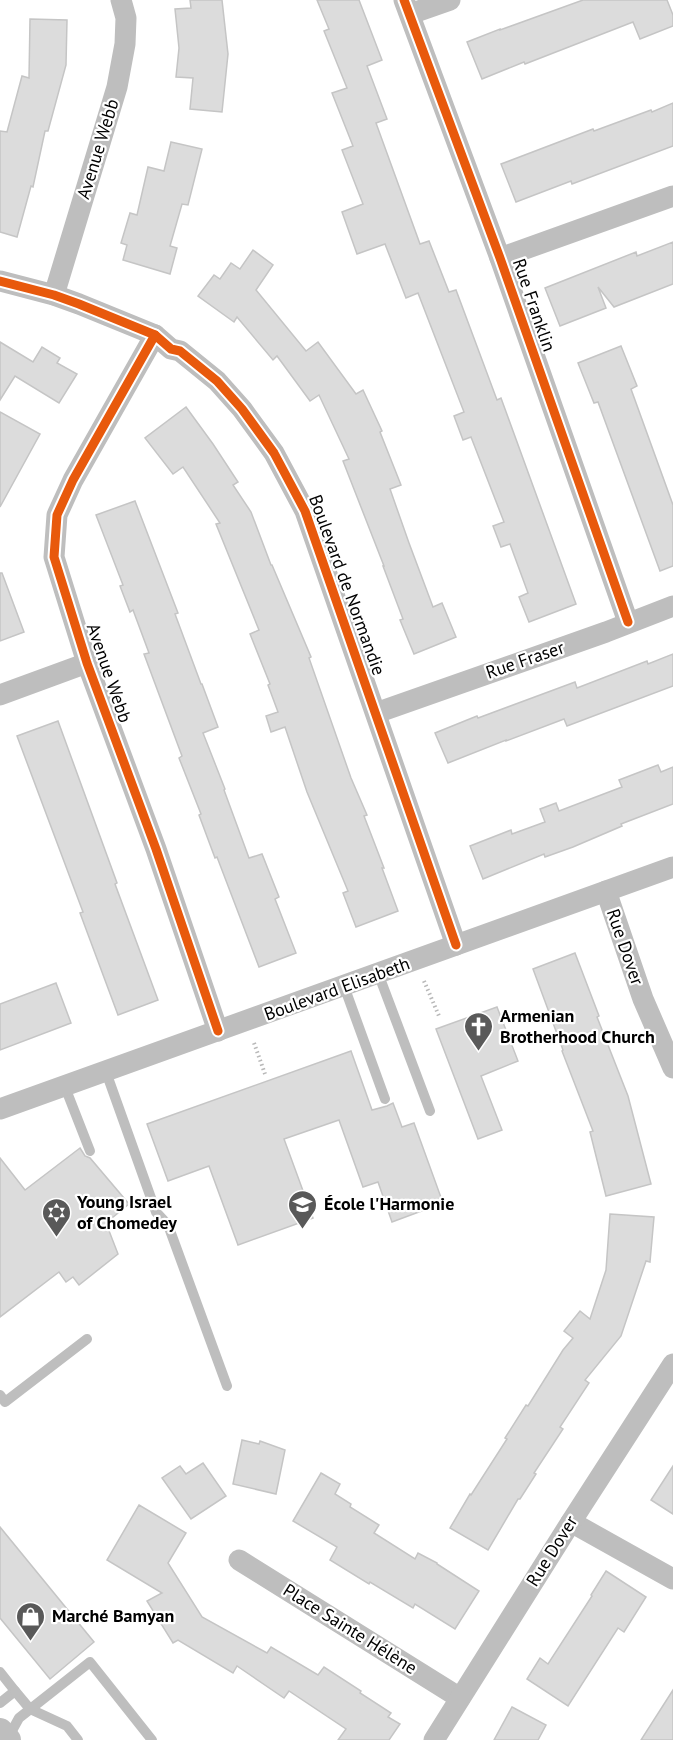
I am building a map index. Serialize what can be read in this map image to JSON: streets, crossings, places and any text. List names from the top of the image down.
{
  "streets": {
    "street": [
      "Avenue Webb",
      "Rue Franklin",
      "Boulevard de Normandie",
      "Rue Fraser",
      "Rue Dover",
      "Boulevard Elisabeth",
      "Place Sainte Hélène"
    ]
  },
  "crossings": [
    ["Avenue Webb", "Boulevard de Normandie"],
    ["Avenue Webb", "Boulevard Elisabeth"],
    ["Rue Franklin", "Rue Fraser"],
    ["Boulevard de Normandie", "Rue Fraser"],
    ["Boulevard de Normandie", "Boulevard Elisabeth"],
    ["Rue Dover", "Boulevard Elisabeth"],
    ["Rue Dover", "Place Sainte Hélène"]
  ],
  "places": {
    "church": ["Armenian Brotherhood Church"],
    "school or university": ["École l'Harmonie"],
    "synagogue": ["Young Israel of Chomedey"],
    "shop": ["Marché Bamyan"]
  }
}
